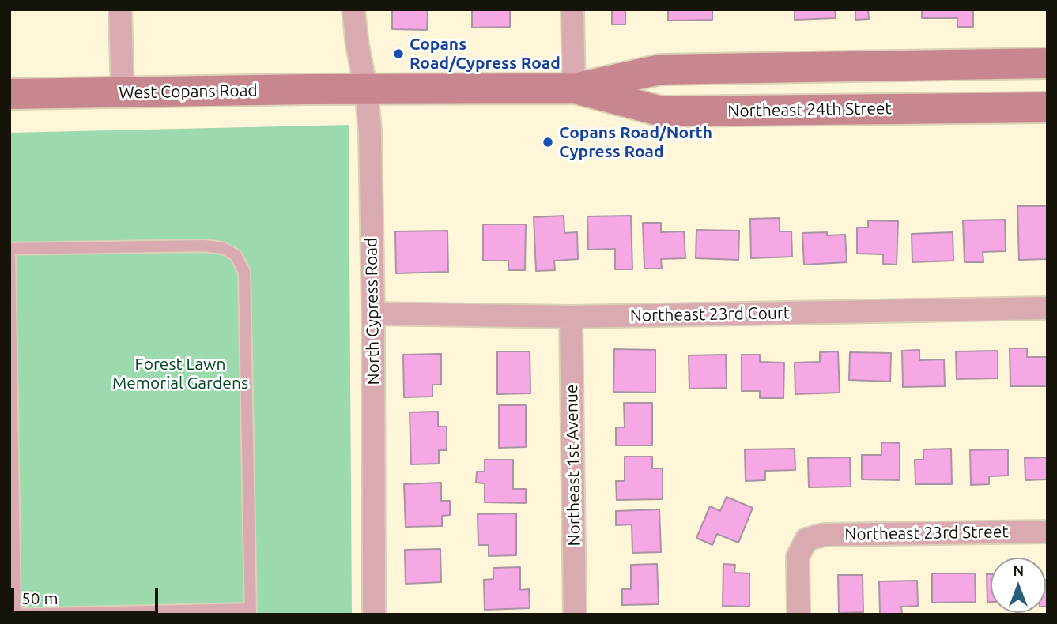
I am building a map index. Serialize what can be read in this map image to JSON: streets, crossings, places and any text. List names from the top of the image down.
{
  "streets": {
    "main road": ["West Copans Road", "Northeast 24th Street"],
    "street": [
      "North Cypress Road",
      "Northeast 23rd Court",
      "Northeast 1st Avenue",
      "Northeast 23rd Street"
    ]
  },
  "crossings": [
    ["West Copans Road", "Northeast 24th Street"],
    ["West Copans Road", "North Cypress Road"],
    ["Northeast 24th Street", "North Cypress Road"],
    ["North Cypress Road", "Northeast 23rd Court"],
    ["Northeast 23rd Court", "Northeast 1st Avenue"]
  ],
  "parks": ["Forest Lawn Memorial Gardens"],
  "places": ["Copans Road/Cypress Road", "Copans Road/North Cypress Road"],
  "scale_bar": "50 m",
  "north": "top"
}
